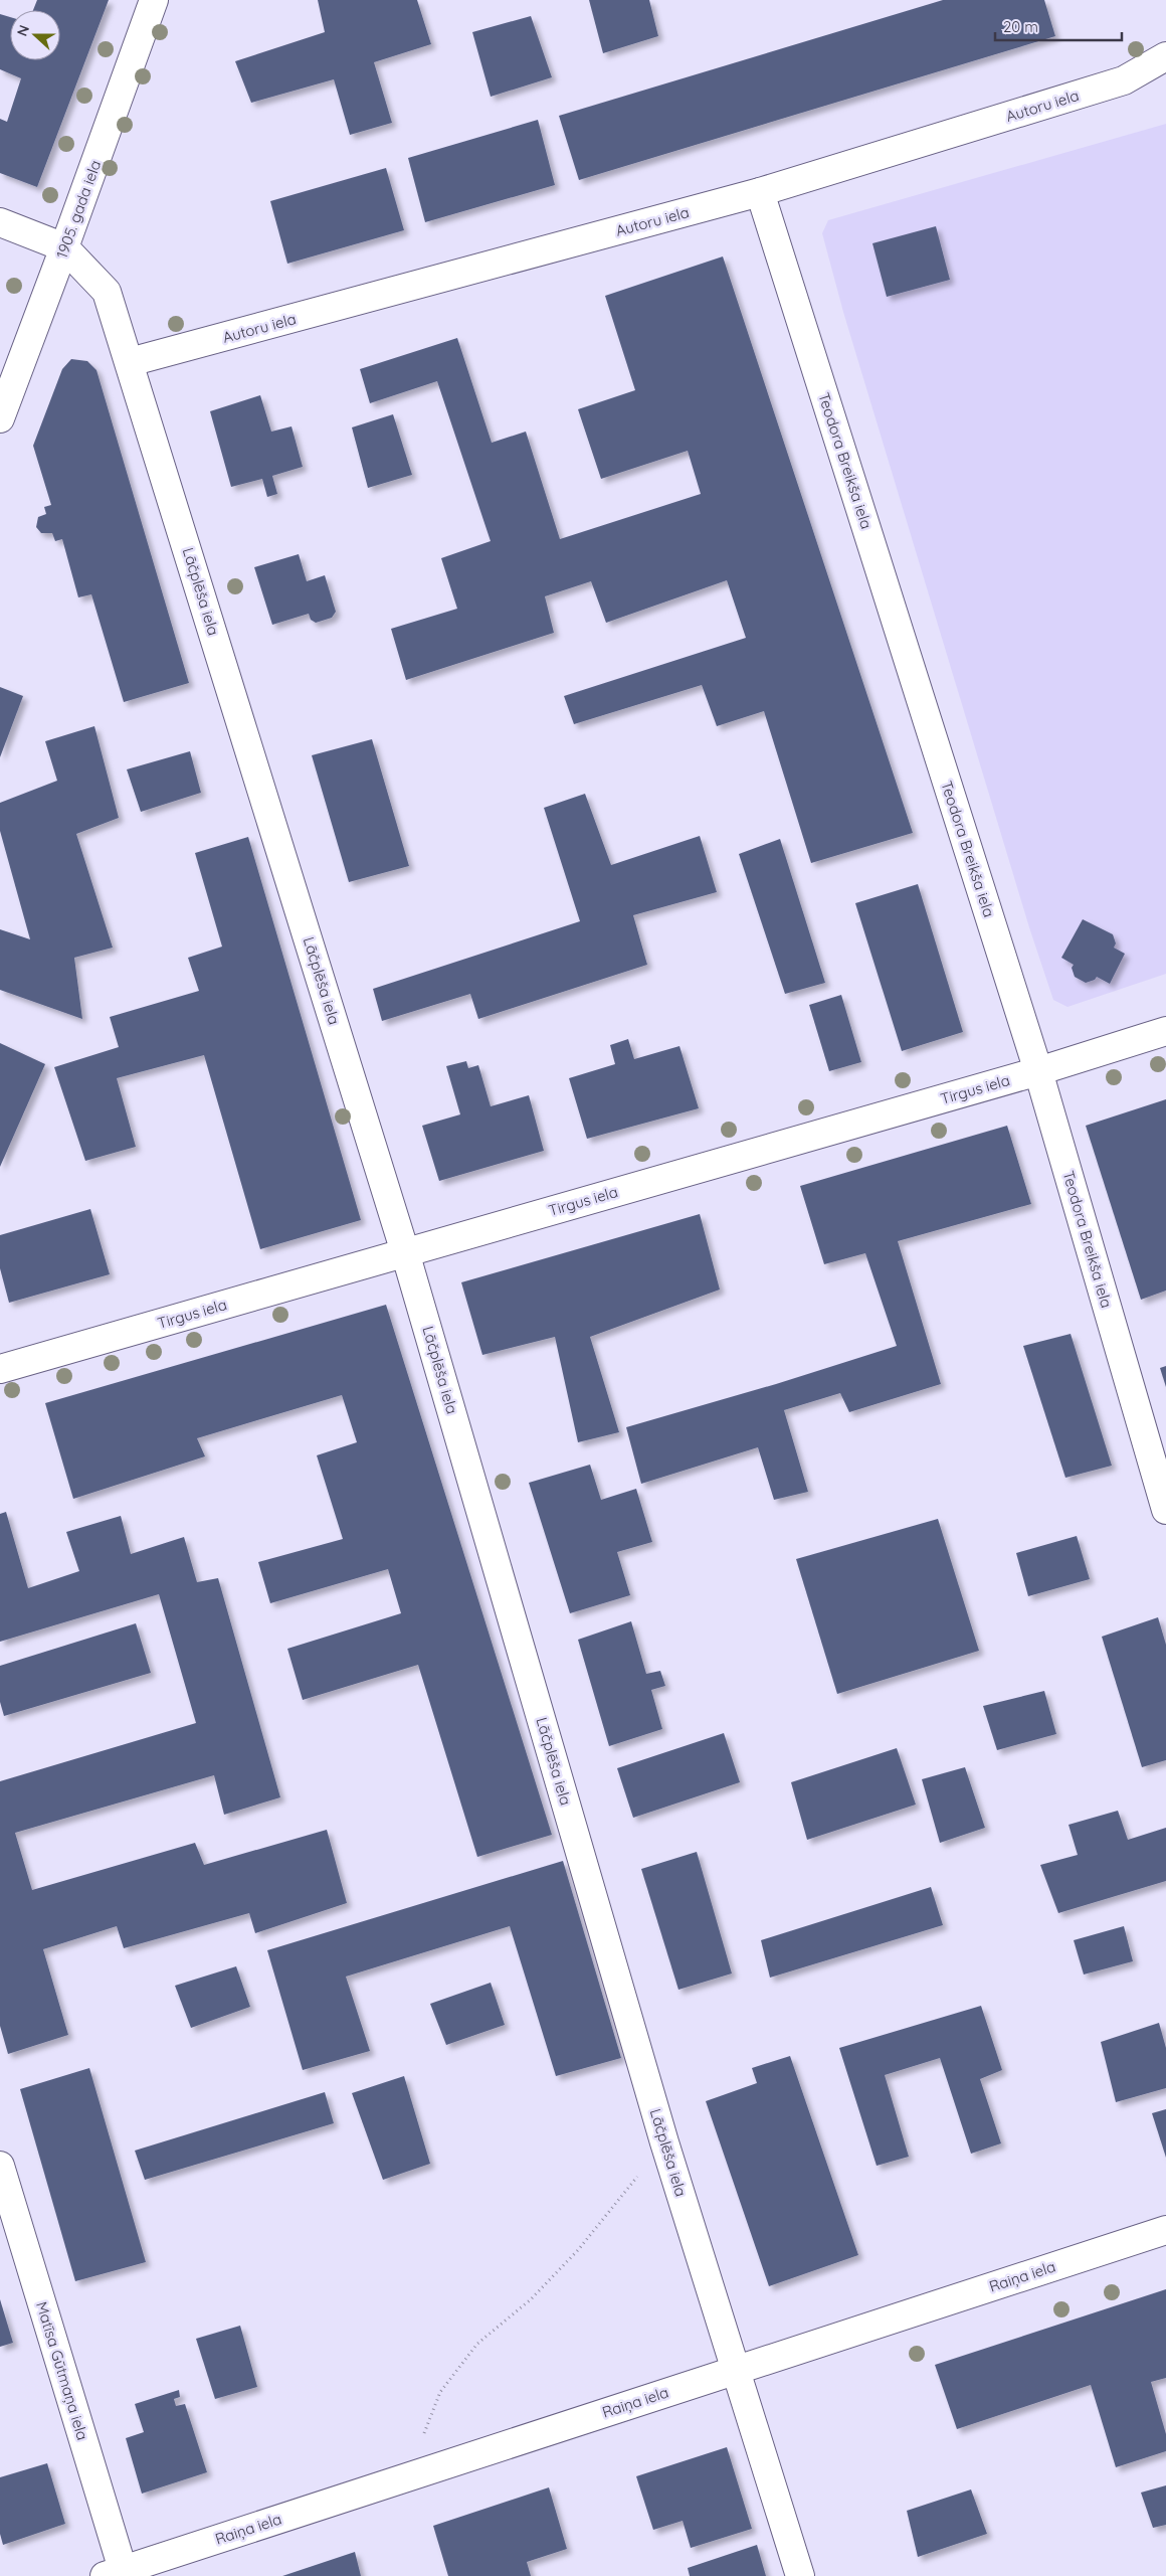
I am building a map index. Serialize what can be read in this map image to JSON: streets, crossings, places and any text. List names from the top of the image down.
{
  "streets": {
    "street": [
      "Autoru iela",
      "1905. gada iela",
      "Teodora Breikša iela",
      "Lāčplēša iela",
      "Tirgus iela",
      "Raiņa iela",
      "Matīsa Gūtmaņa iela"
    ]
  },
  "crossings": [
    ["Autoru iela", "Teodora Breikša iela"],
    ["Autoru iela", "Lāčplēša iela"],
    ["1905. gada iela", "Lāčplēša iela"],
    ["Teodora Breikša iela", "Tirgus iela"],
    ["Lāčplēša iela", "Tirgus iela"],
    ["Lāčplēša iela", "Raiņa iela"],
    ["Raiņa iela", "Matīsa Gūtmaņa iela"]
  ],
  "scale_bar": "20 m",
  "north": "left"
}
